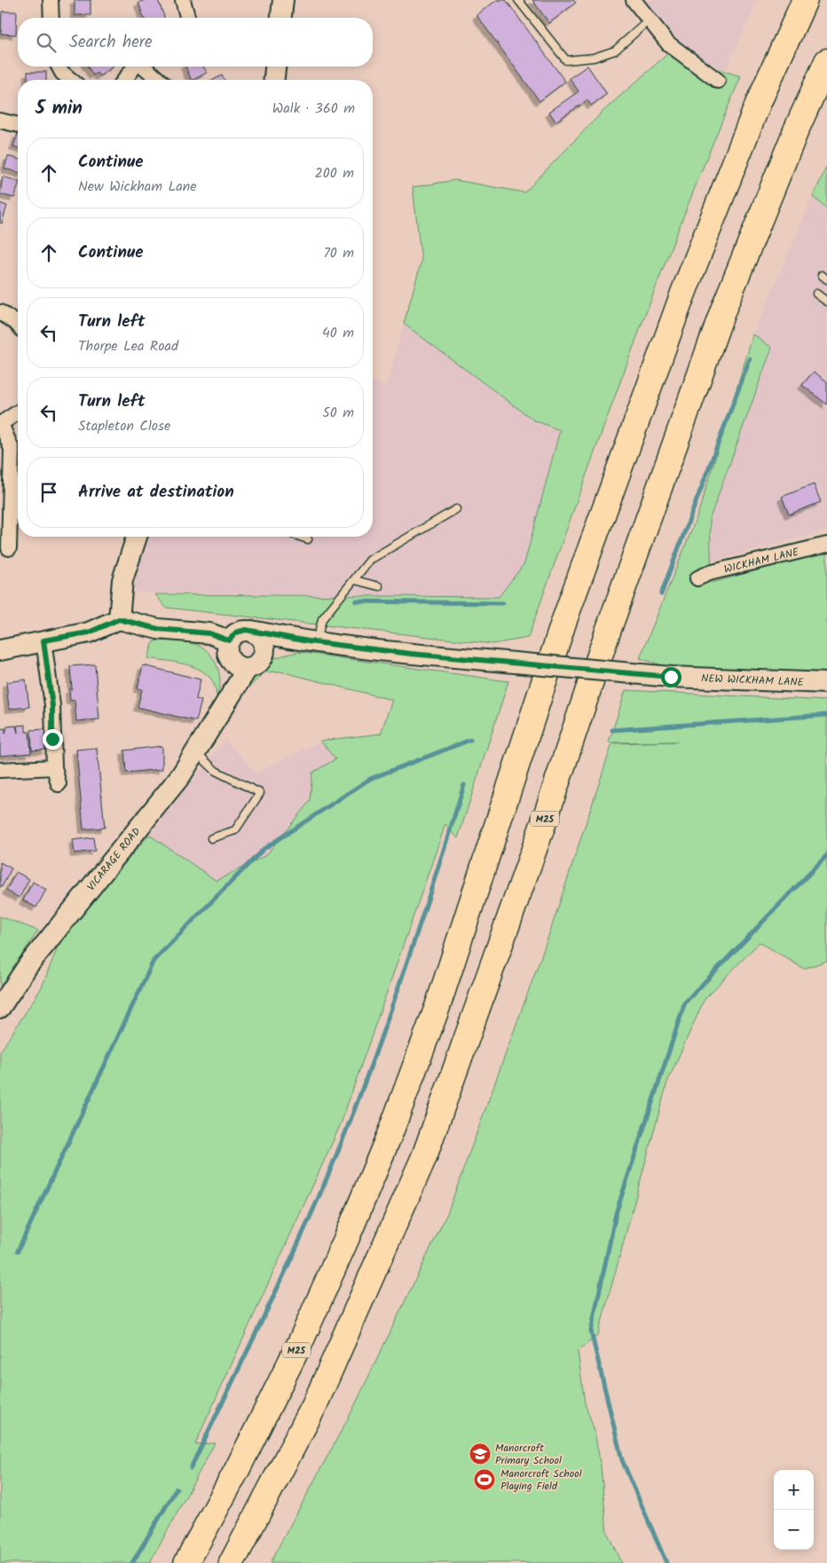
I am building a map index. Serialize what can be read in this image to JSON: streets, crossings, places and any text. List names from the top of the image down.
{
  "streets": {
    "highway": ["M25"],
    "main road": ["NEW WICKHAM LANE", "VICARAGE ROAD"],
    "street": ["WICKHAM LANE"]
  },
  "crossings": [
    ["NEW WICKHAM LANE", "VICARAGE ROAD"]
  ],
  "places": {
    "school or university": ["Manorcroft Primary School"],
    "sports": ["Manorcroft School Playing Field"]
  },
  "page": {
    "search": "Search here",
    "heading": ["5 min", "Walk · 360 m"],
    "list": [
      ["Continue", "New Wickham Lane", "200 m"],
      ["Continue", "70 m"],
      ["Turn left", "Thorpe Lea Road", "40 m"],
      ["Turn left", "Stapleton Close", "50 m"],
      "Arrive at destination"
    ],
    "map_buttons": ["+", "−"]
  }
}
